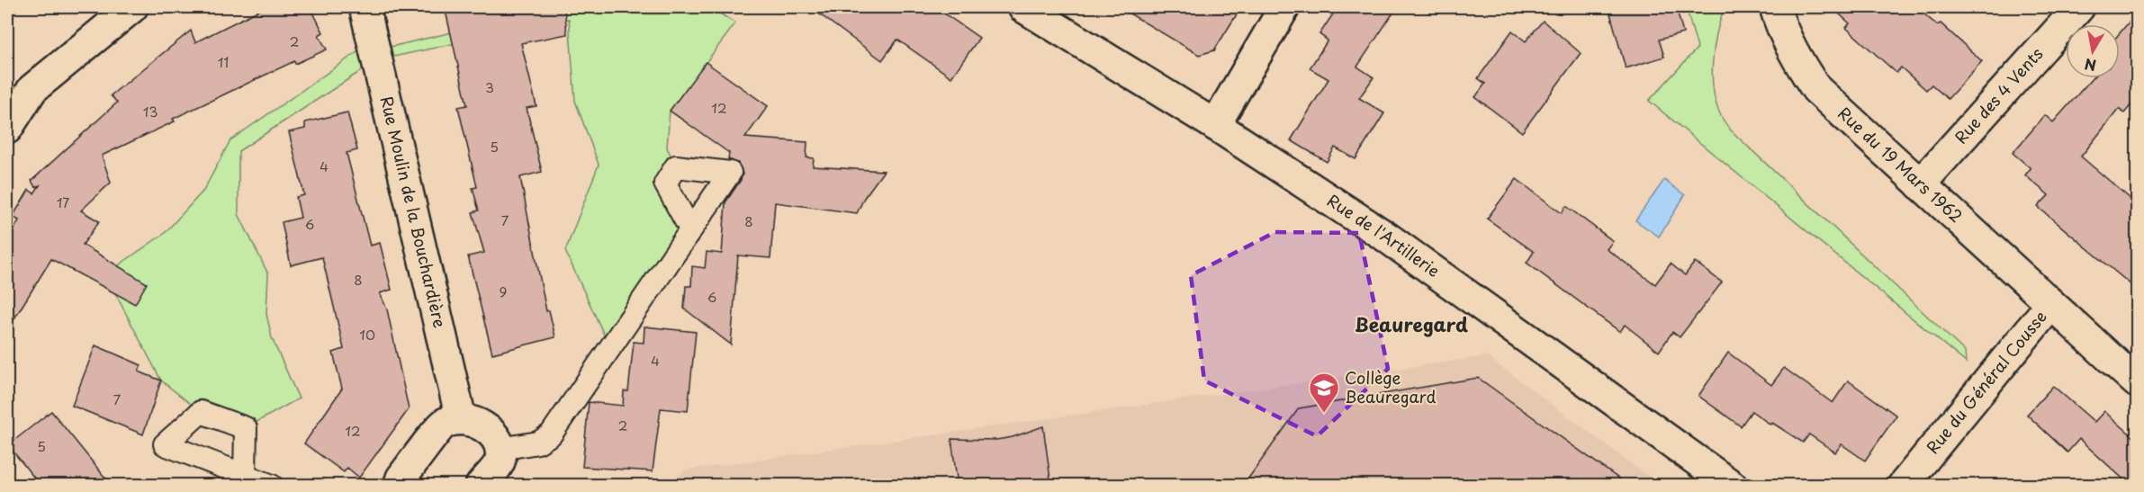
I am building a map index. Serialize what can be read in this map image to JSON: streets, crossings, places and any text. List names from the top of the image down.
{
  "streets": {
    "street": [
      "Rue des 4 Vents",
      "Rue du 19 Mars 1962",
      "Rue Moulin de la Bouchardière",
      "Rue de l'Artillerie",
      "Rue du Général Cousse"
    ]
  },
  "crossings": [
    ["Rue des 4 Vents", "Rue du 19 Mars 1962"],
    ["Rue du 19 Mars 1962", "Rue du Général Cousse"]
  ],
  "districts": ["Beauregard"],
  "places": {
    "school or university": ["Collège Beauregard"]
  },
  "house_numbers": [
    "2",
    "11",
    "3",
    "12",
    "13",
    "5",
    "4",
    "17",
    "7",
    "8",
    "6",
    "8",
    "9",
    "6",
    "10",
    "4",
    "7",
    "2",
    "12",
    "5"
  ],
  "north": "bottom"
}
